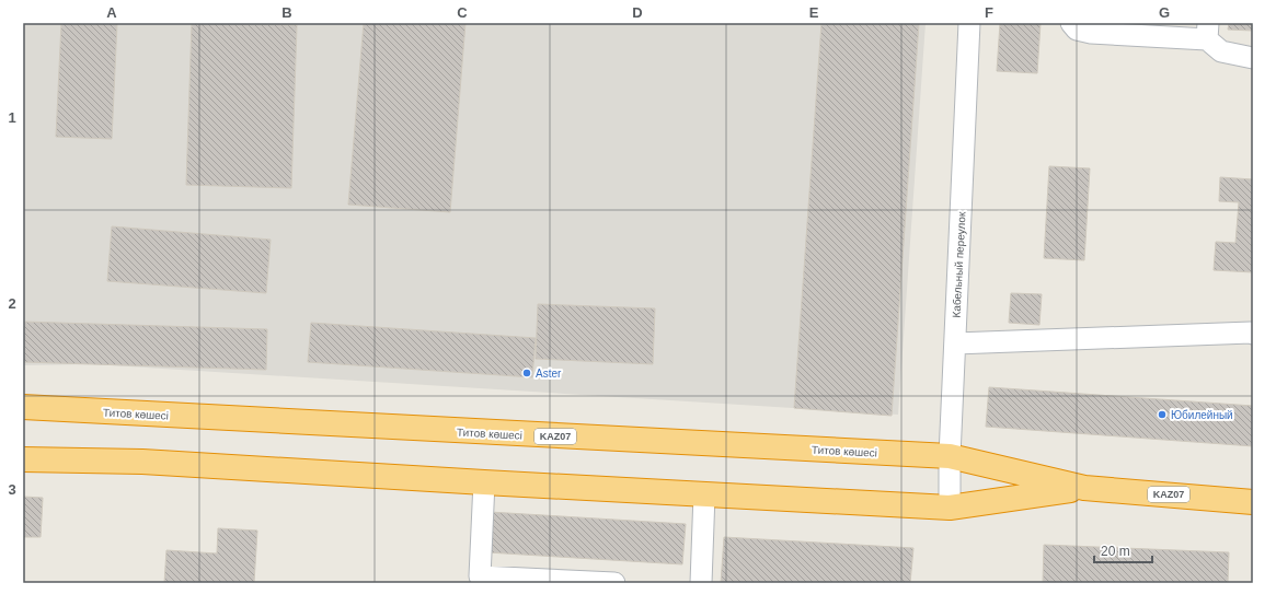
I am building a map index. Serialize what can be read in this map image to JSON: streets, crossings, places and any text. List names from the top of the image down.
{
  "streets": {
    "highway": ["Титов көшесі", "KAZ07"],
    "street": ["Кабельный переулок"]
  },
  "crossings": [
    ["Кабельный переулок", "Титов көшесі"]
  ],
  "places": ["Aster", "Юбилейный"],
  "scale_bar": "20 m",
  "grid": {
    "columns": [
      "A",
      "B",
      "C",
      "D",
      "E",
      "F",
      "G"
    ],
    "rows": ["1", "2", "3"]
  }
}
